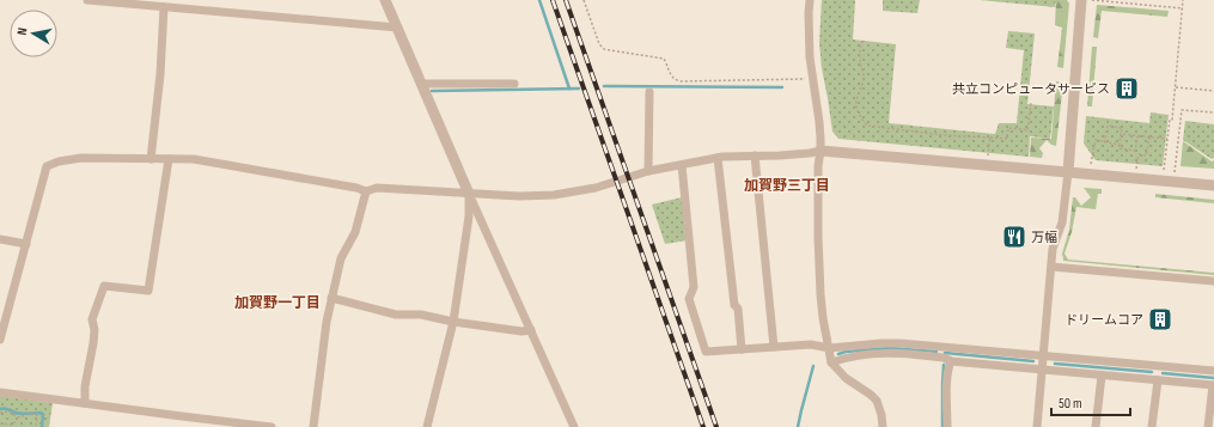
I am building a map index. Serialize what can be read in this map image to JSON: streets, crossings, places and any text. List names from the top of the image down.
{
  "districts": ["加賀野三丁目", "加賀野一丁目"],
  "places": {
    "building": ["共立コンピュータサービス", "ドリームコア"],
    "restaurant": ["万幅"]
  },
  "scale_bar": "50 m",
  "north": "left"
}
